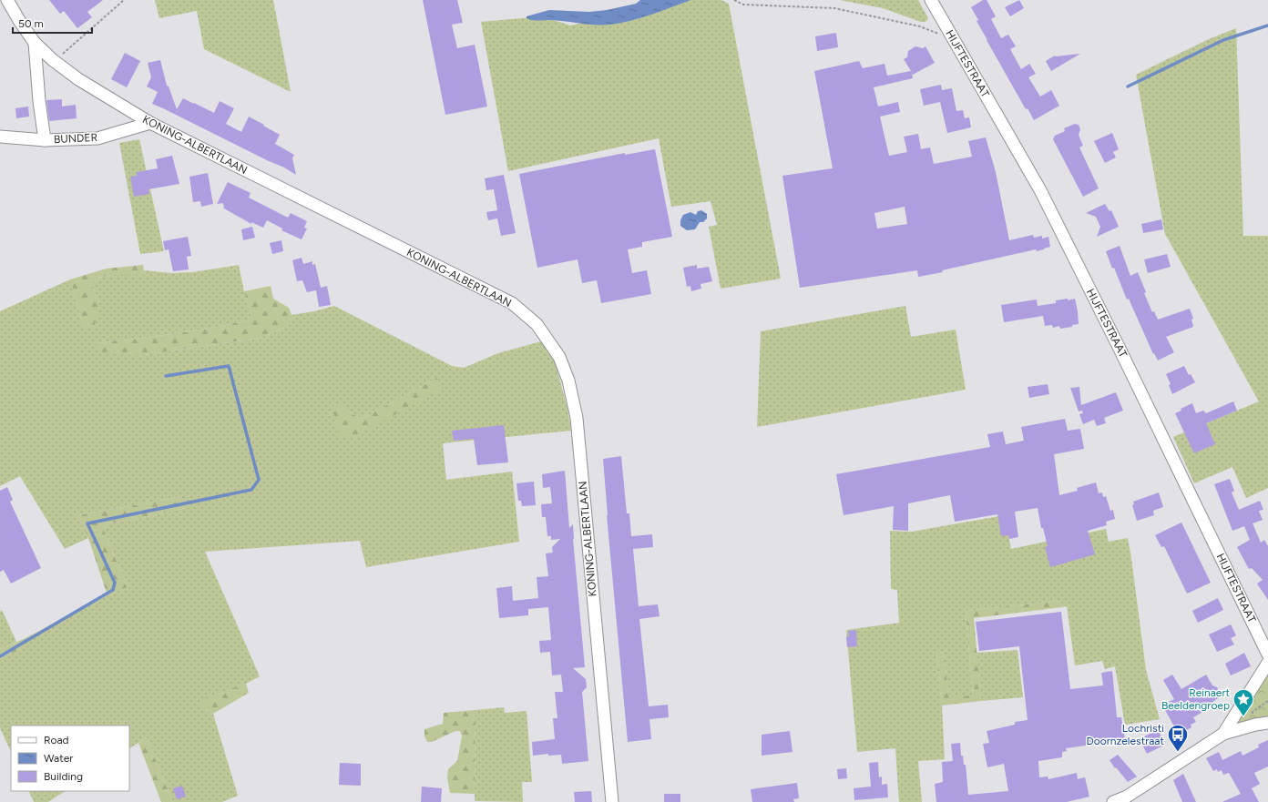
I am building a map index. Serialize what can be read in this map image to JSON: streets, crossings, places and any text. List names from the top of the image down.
{
  "streets": {
    "street": ["HIJFTESTRAAT", "BUNDER", "KONING-ALBERTLAAN"]
  },
  "crossings": [
    ["BUNDER", "KONING-ALBERTLAAN"]
  ],
  "places": {
    "place": ["Reinaert Beeldengroep"],
    "bus stop": ["Lochristi Doornzelestraat"]
  },
  "legend": ["Road", "Water", "Building"],
  "scale_bar": "50 m"
}
